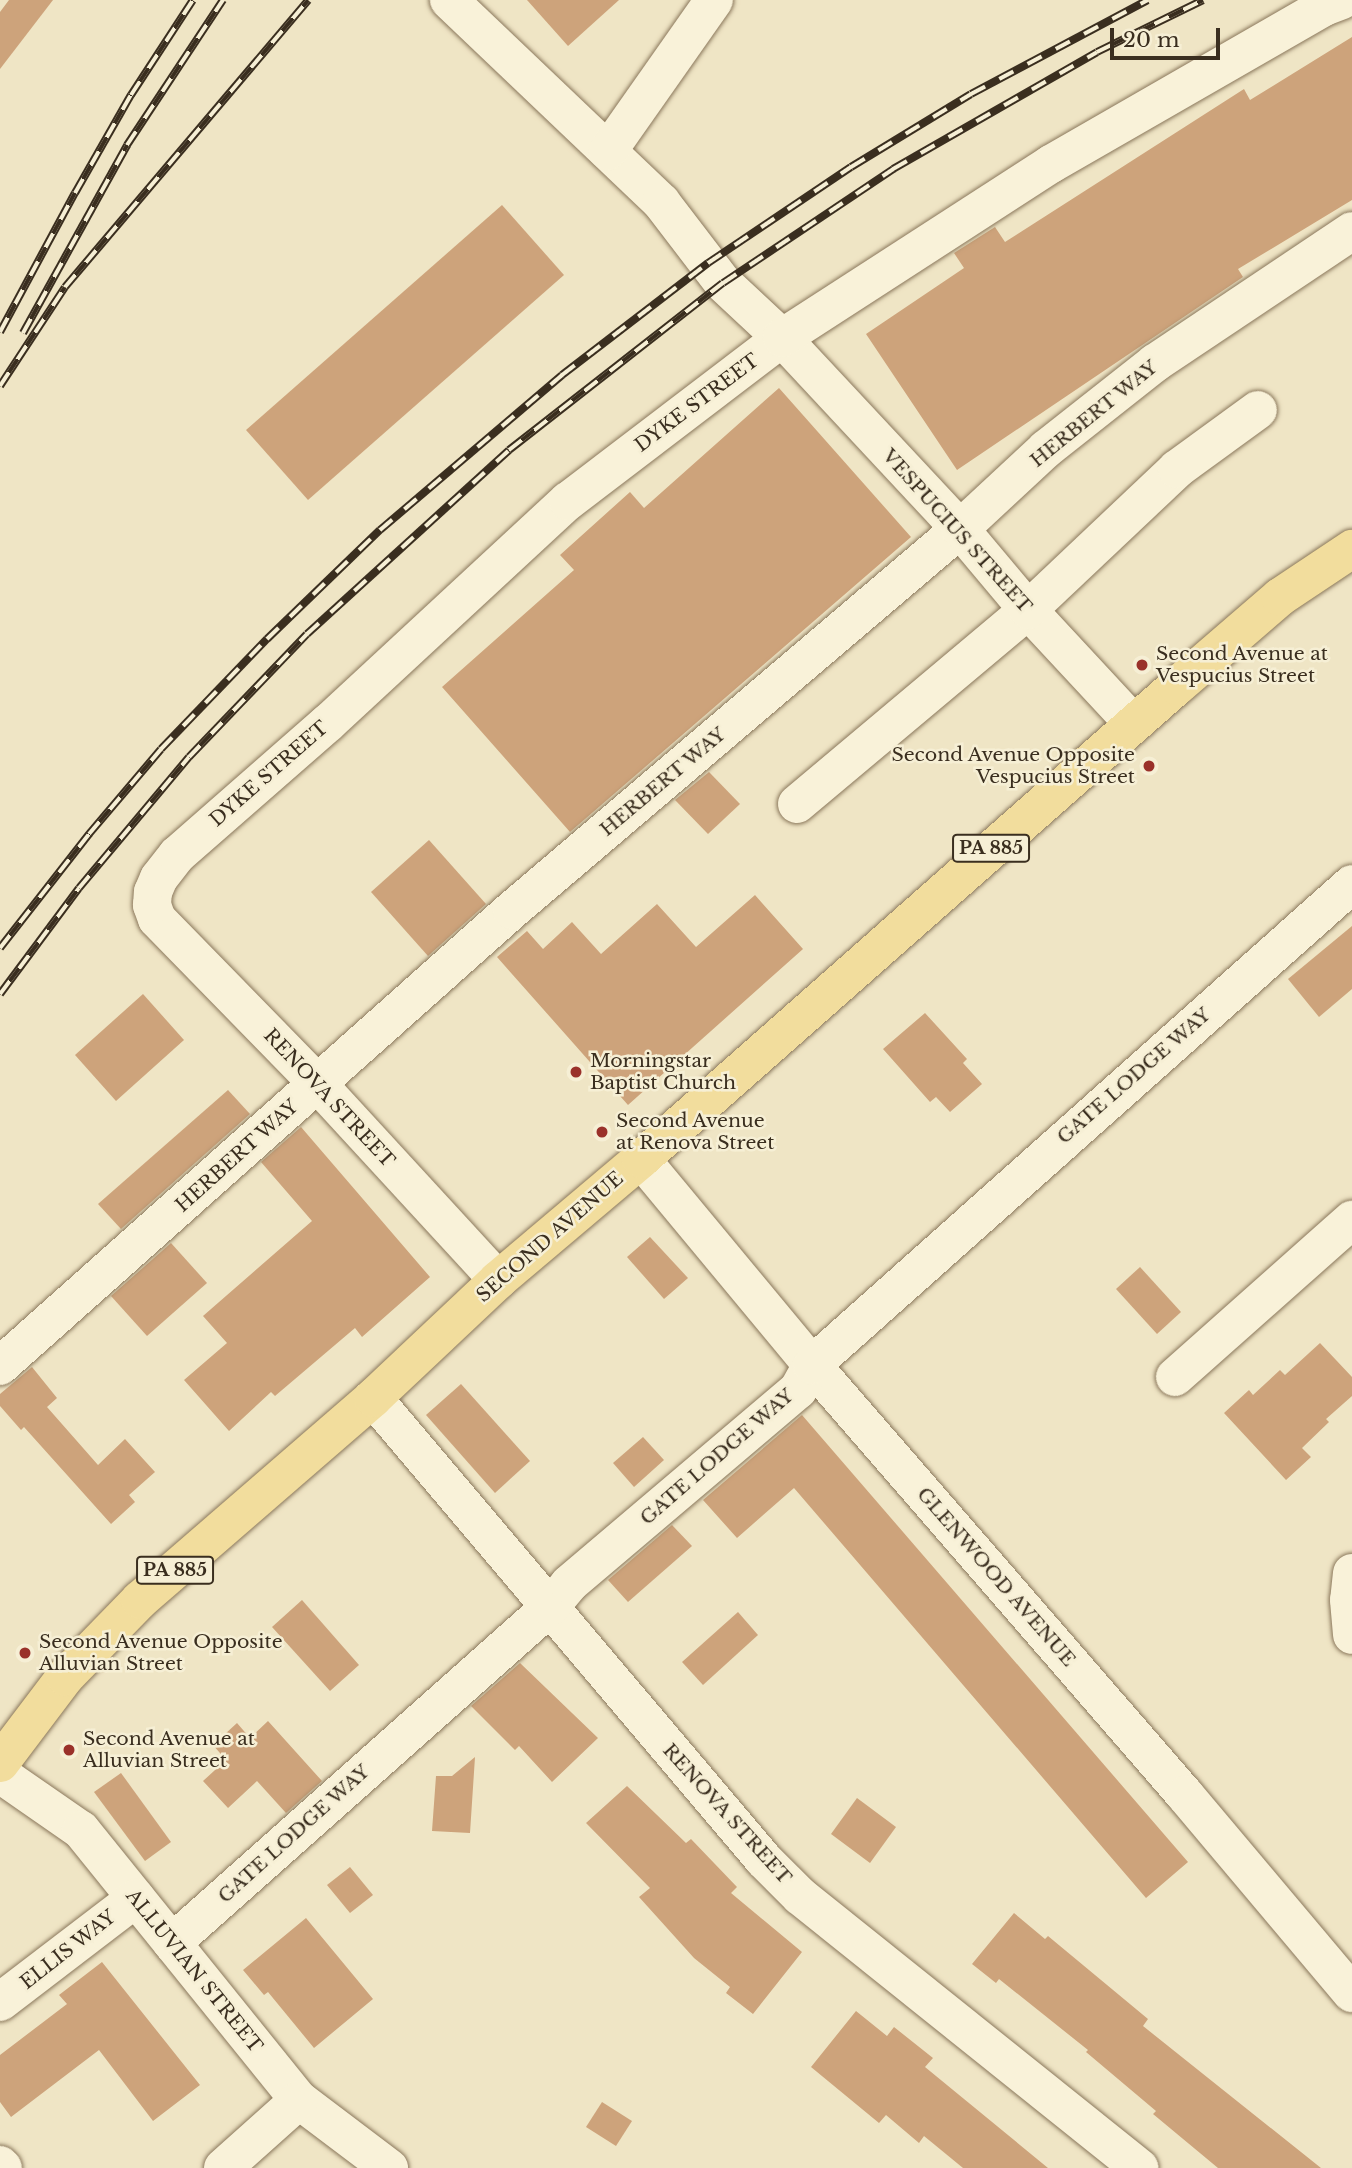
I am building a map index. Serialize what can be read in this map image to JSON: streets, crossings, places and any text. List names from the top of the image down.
{
  "streets": {
    "main road": ["PA 885", "SECOND AVENUE"],
    "street": [
      "DYKE STREET",
      "HERBERT WAY",
      "VESPUCIUS STREET",
      "GATE LODGE WAY",
      "RENOVA STREET",
      "GLENWOOD AVENUE",
      "ELLIS WAY",
      "ALLUVIAN STREET"
    ]
  },
  "crossings": [
    ["DYKE STREET", "VESPUCIUS STREET"],
    ["DYKE STREET", "RENOVA STREET"],
    ["HERBERT WAY", "VESPUCIUS STREET"],
    ["HERBERT WAY", "RENOVA STREET"],
    ["VESPUCIUS STREET", "SECOND AVENUE"],
    ["GATE LODGE WAY", "RENOVA STREET"],
    ["GATE LODGE WAY", "GLENWOOD AVENUE"],
    ["GATE LODGE WAY", "ALLUVIAN STREET"],
    ["RENOVA STREET", "SECOND AVENUE"],
    ["SECOND AVENUE", "GLENWOOD AVENUE"],
    ["ELLIS WAY", "ALLUVIAN STREET"]
  ],
  "places": [
    "Second Avenue at Vespucius Street",
    "Second Avenue Opposite Vespucius Street",
    "Morningstar Baptist Church",
    "Second Avenue at Renova Street",
    "Second Avenue Opposite Alluvian Street",
    "Second Avenue at Alluvian Street"
  ],
  "scale_bar": "20 m"
}
